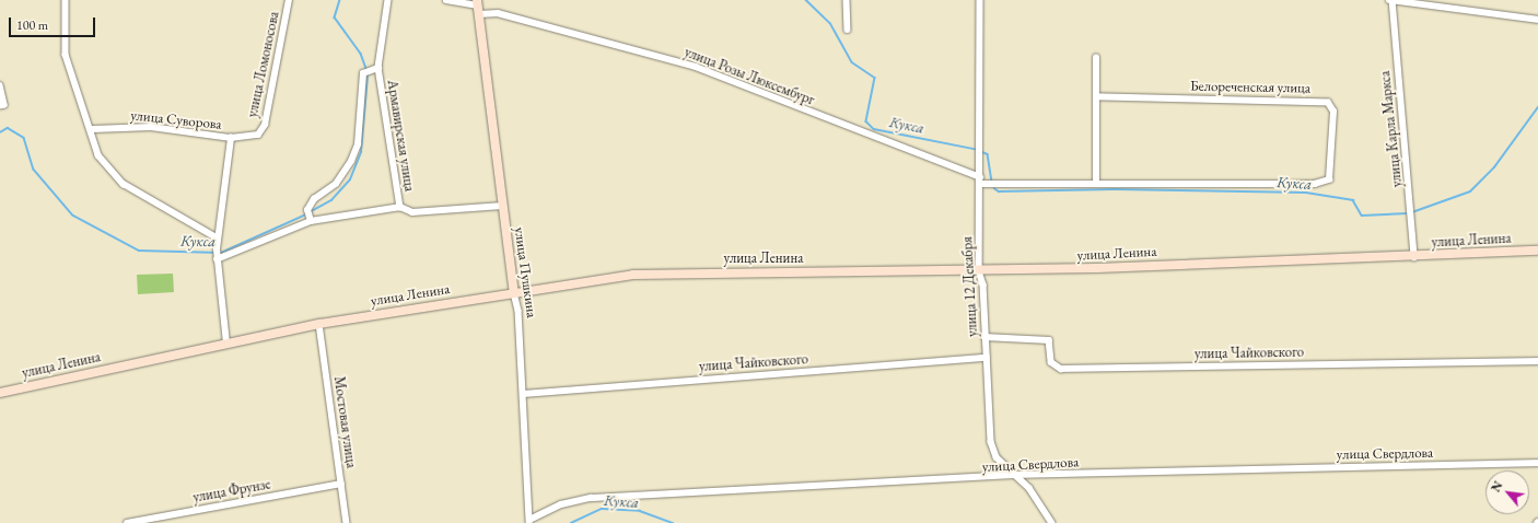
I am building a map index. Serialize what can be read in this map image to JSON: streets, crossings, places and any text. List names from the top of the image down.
{
  "streets": {
    "street": [
      "улица Ломоносова",
      "улица Розы Люксембург",
      "Белореченская улица",
      "улица Суворова",
      "улица Карла Маркса",
      "Армавирская улица",
      "улица Ленина",
      "улица Пушкина",
      "улица 12 Декабря",
      "улица Чайковского",
      "Мостовая улица",
      "улица Свердлова",
      "улица Фрунзе"
    ]
  },
  "crossings": [
    ["улица Ломоносова", "улица Суворова"],
    ["улица Розы Люксембург", "Белореченская улица"],
    ["улица Розы Люксембург", "улица Пушкина"],
    ["улица Розы Люксембург", "улица 12 Декабря"],
    ["Белореченская улица", "улица 12 Декабря"],
    ["улица Карла Маркса", "улица Ленина"],
    ["Армавирская улица", "улица Пушкина"],
    ["улица Ленина", "улица Пушкина"],
    ["улица Ленина", "улица 12 Декабря"],
    ["улица Ленина", "Мостовая улица"],
    ["улица Пушкина", "улица Чайковского"],
    ["улица Пушкина", "улица Свердлова"],
    ["улица 12 Декабря", "улица Чайковского"],
    ["улица 12 Декабря", "улица Свердлова"],
    ["Мостовая улица", "улица Фрунзе"]
  ],
  "water": ["Кукса"],
  "scale_bar": "100 m",
  "north": "top left"
}
